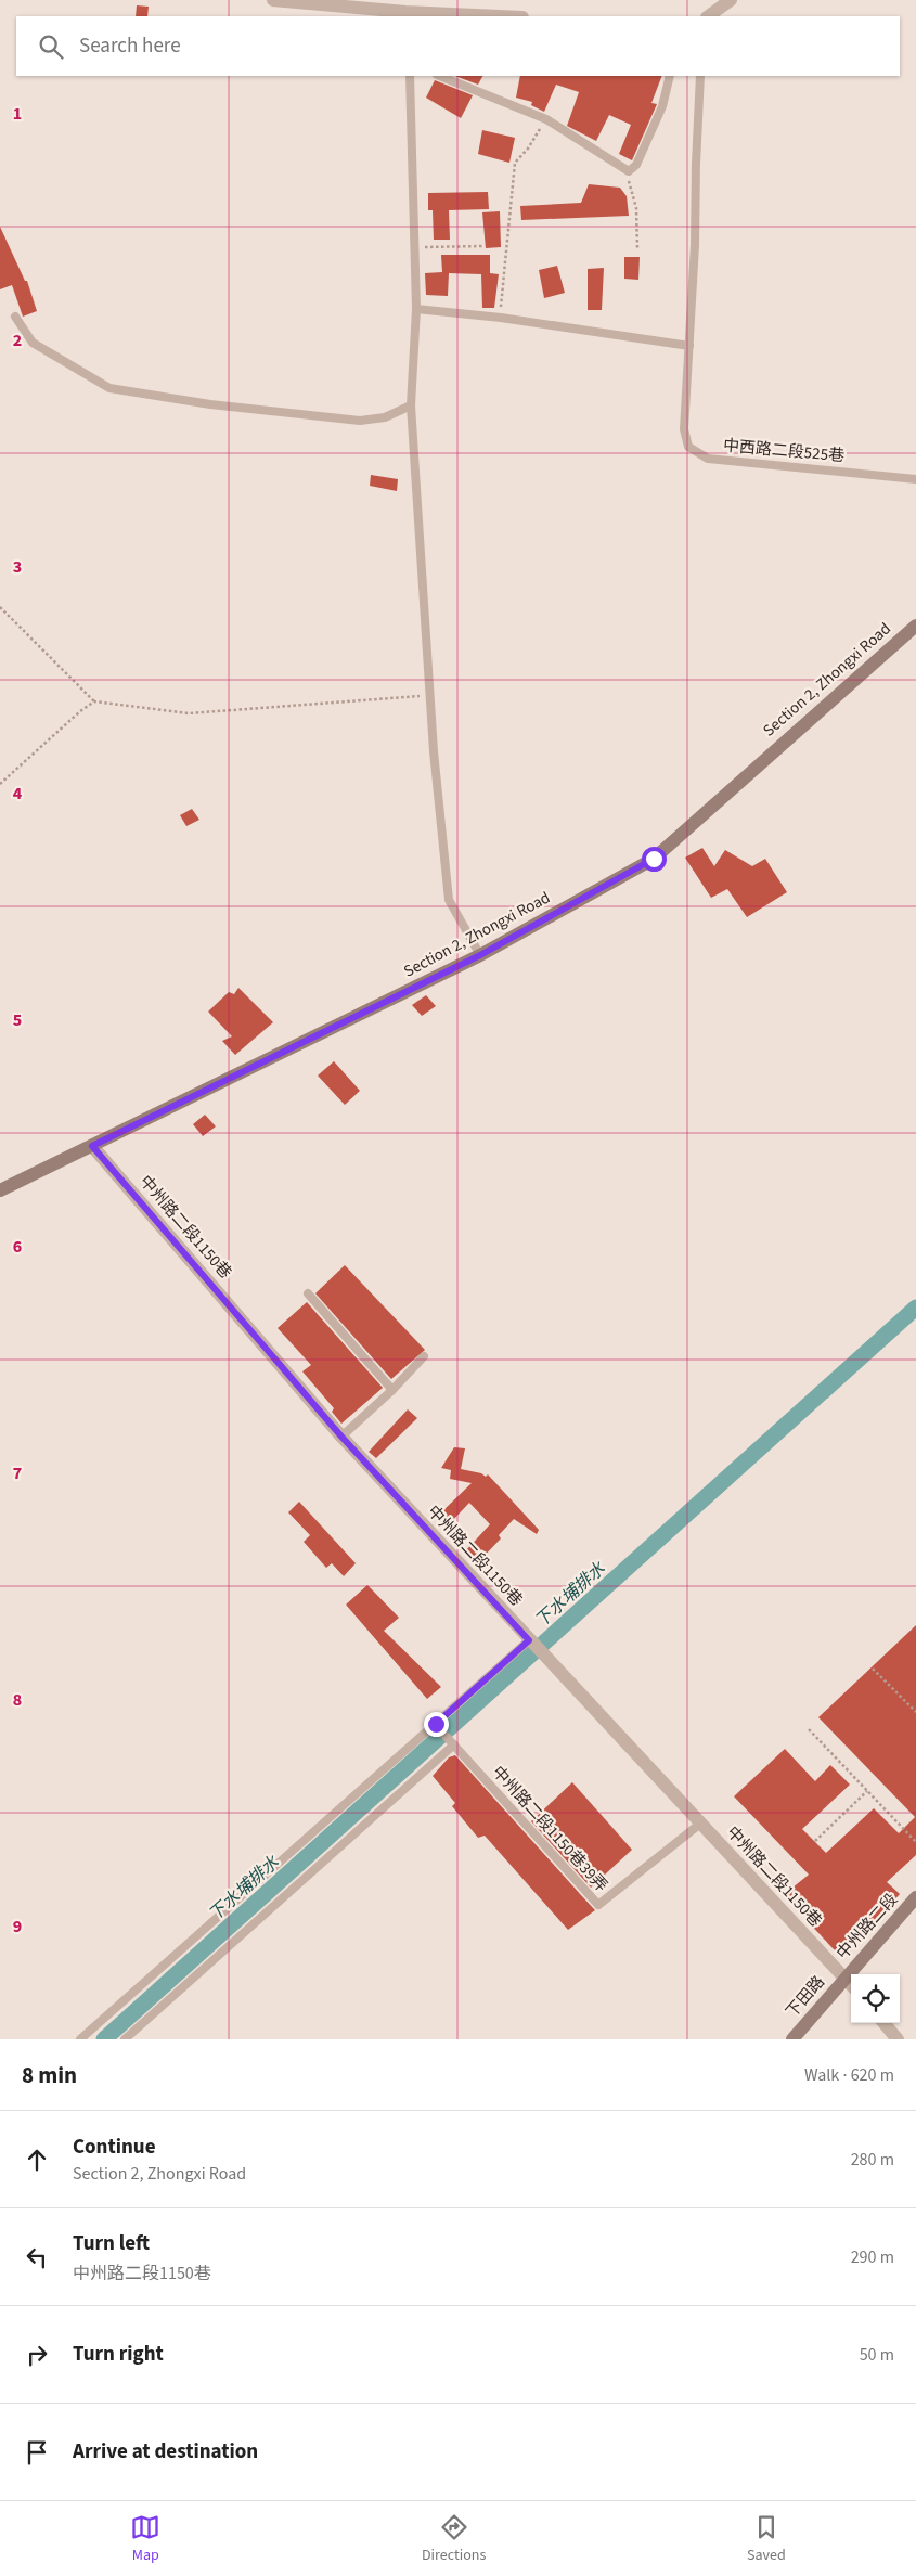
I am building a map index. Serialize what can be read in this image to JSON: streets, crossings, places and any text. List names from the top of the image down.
{
  "streets": {
    "street": [
      "Section 2, Zhongxi Road",
      "中州路二段1150巷",
      "中州路二段",
      "下田路"
    ],
    "lane": ["中西路二段525巷", "中州路二段1150巷39弄"]
  },
  "crossings": [
    ["Section 2, Zhongxi Road", "中州路二段1150巷"],
    ["中州路二段1150巷", "中州路二段1150巷39弄"],
    ["中州路二段1150巷", "中州路二段"],
    ["中州路二段1150巷", "下田路"],
    ["中州路二段", "下田路"]
  ],
  "water": ["下水埔排水"],
  "page": {
    "search": "Search here",
    "heading": ["8 min", "Walk · 620 m"],
    "list": [
      ["Continue", "Section 2, Zhongxi Road", "280 m"],
      ["Turn left", "中州路二段1150巷", "290 m"],
      ["Turn right", "50 m"],
      "Arrive at destination"
    ],
    "nav": ["Map", "Directions", "Saved"]
  },
  "grid": {
    "rows": [
      "1",
      "2",
      "3",
      "4",
      "5",
      "6",
      "7",
      "8",
      "9"
    ]
  }
}
